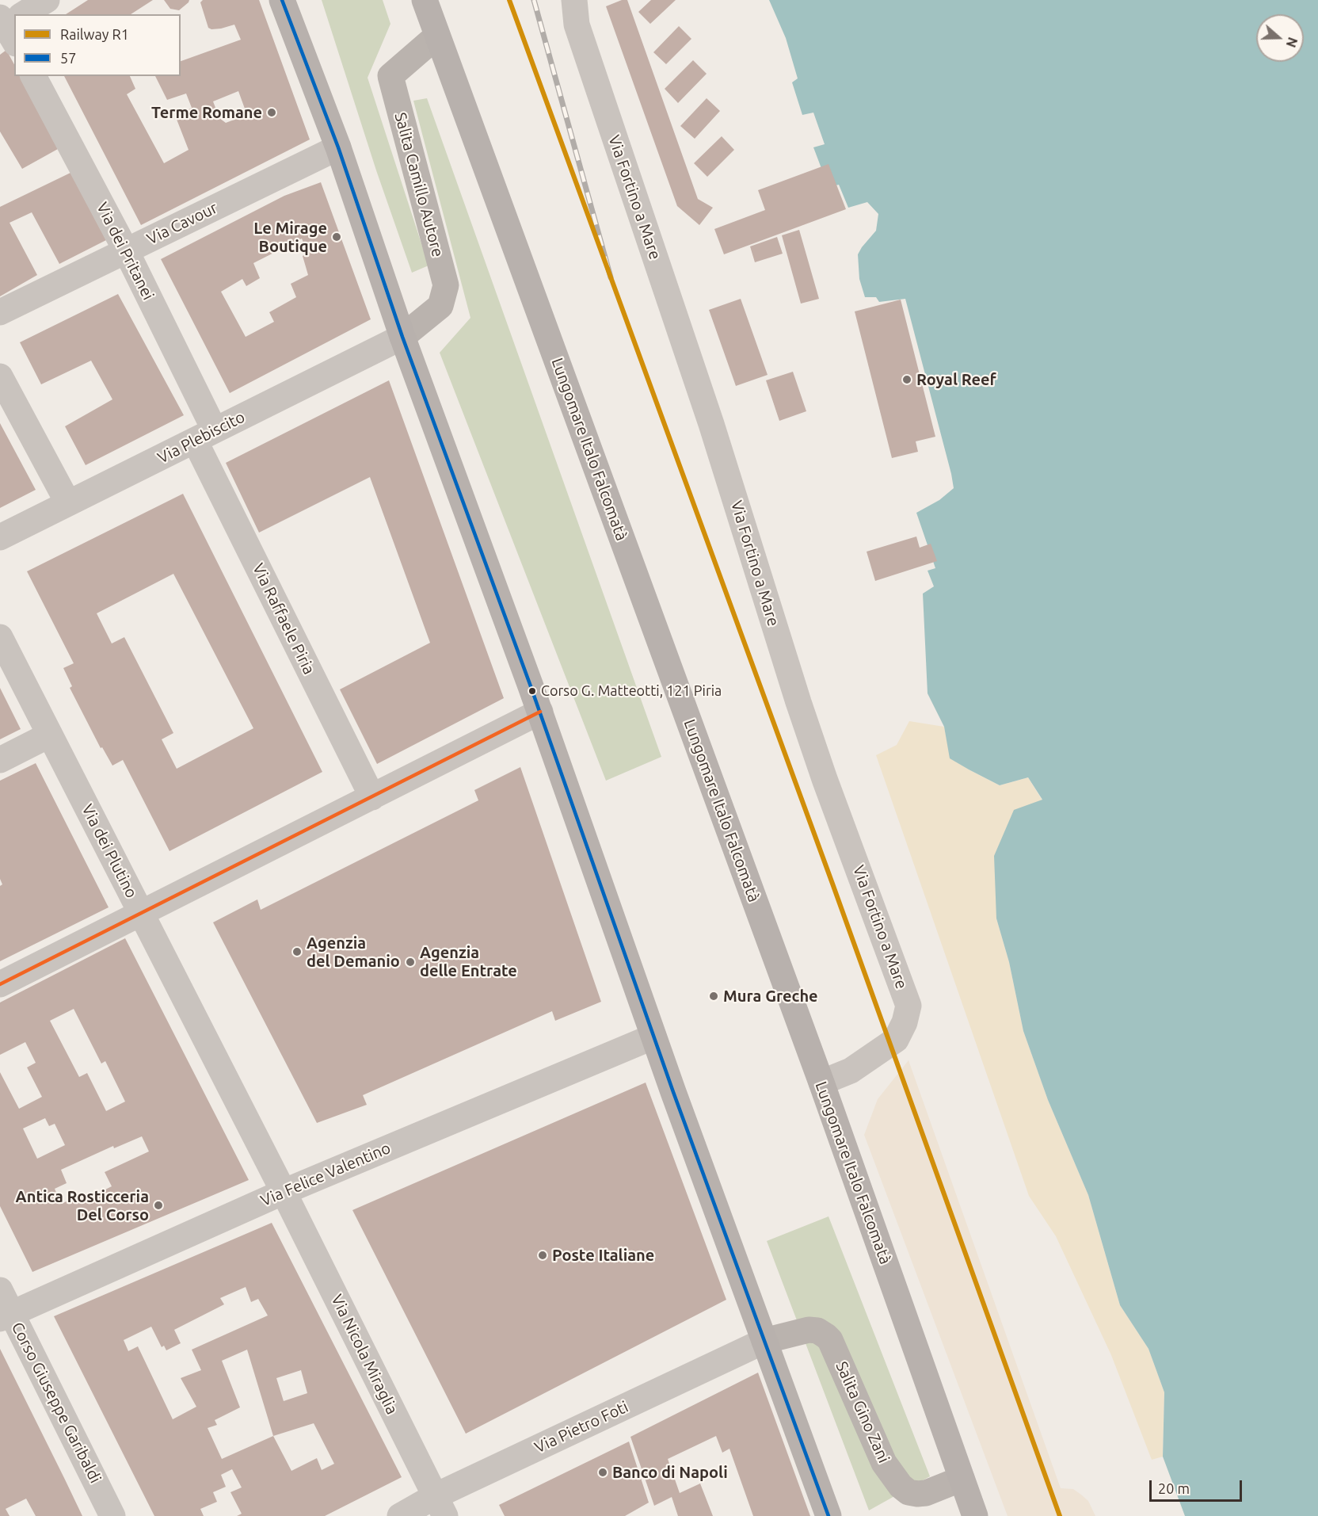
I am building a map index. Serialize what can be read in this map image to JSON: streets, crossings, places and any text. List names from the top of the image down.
{
  "streets": {
    "main road": ["Lungomare Italo Falcomatà"],
    "street": [
      "Salita Camillo Autore",
      "Via Fortino a Mare",
      "Via Cavour",
      "Via dei Pritanei",
      "Via Plebiscito",
      "Via Raffaele Piria",
      "Via dei Plutino",
      "Via Felice Valentino",
      "Via Nicola Miraglia",
      "Corso Giuseppe Garibaldi",
      "Salita Gino Zani",
      "Via Pietro Foti"
    ]
  },
  "crossings": [
    ["Salita Camillo Autore", "Via Plebiscito"],
    ["Salita Camillo Autore", "Lungomare Italo Falcomatà"],
    ["Via Fortino a Mare", "Lungomare Italo Falcomatà"],
    ["Via Cavour", "Via dei Pritanei"],
    ["Via dei Pritanei", "Via Plebiscito"],
    ["Via dei Pritanei", "Via Raffaele Piria"],
    ["Via Plebiscito", "Via Raffaele Piria"],
    ["Lungomare Italo Falcomatà", "Salita Gino Zani"],
    ["Via dei Plutino", "Via Felice Valentino"],
    ["Via dei Plutino", "Via Nicola Miraglia"],
    ["Via Felice Valentino", "Via Nicola Miraglia"],
    ["Via Felice Valentino", "Corso Giuseppe Garibaldi"],
    ["Via Nicola Miraglia", "Via Pietro Foti"],
    ["Salita Gino Zani", "Via Pietro Foti"]
  ],
  "places": [
    "Terme Romane",
    "Le Mirage Boutique",
    "Royal Reef",
    "Corso G. Matteotti, 121 Piria",
    "Agenzia del Demanio",
    "Agenzia delle Entrate",
    "Mura Greche",
    "Antica Rosticceria Del Corso",
    "Poste Italiane",
    "Banco di Napoli"
  ],
  "lines": ["rail line R1", "transit line 57"],
  "legend": ["Railway R1", "57"],
  "scale_bar": "20 m",
  "north": "right"
}
